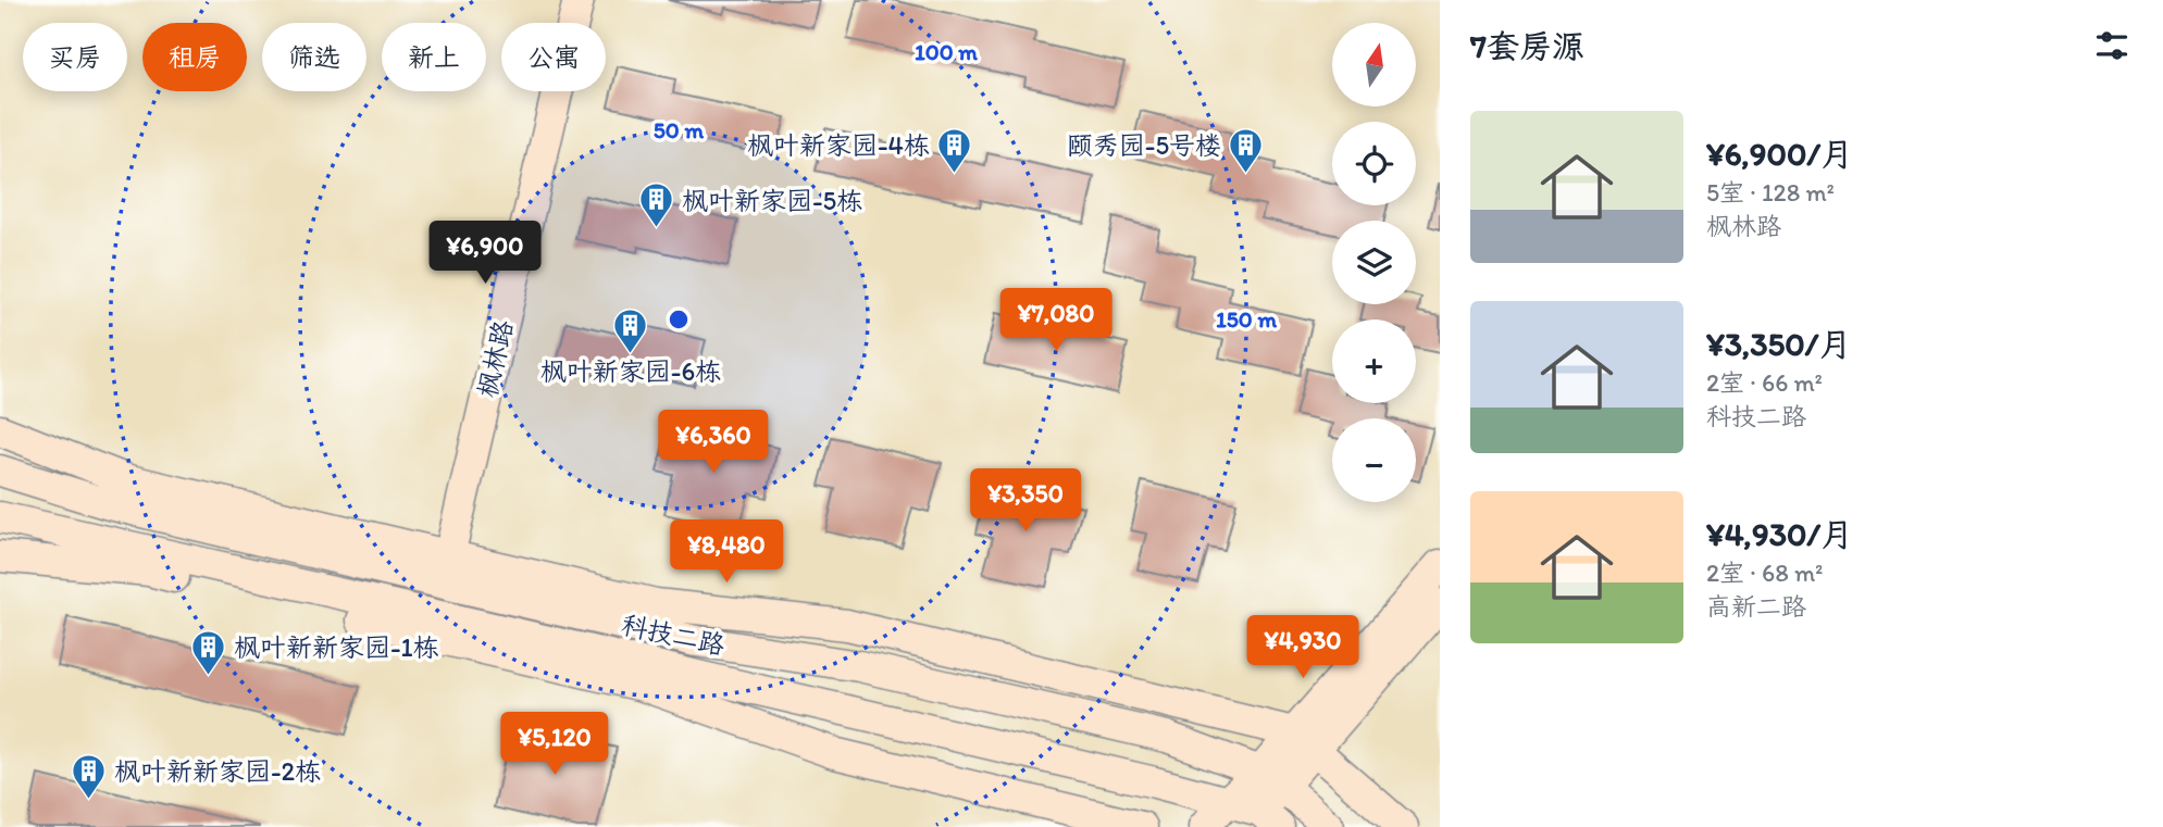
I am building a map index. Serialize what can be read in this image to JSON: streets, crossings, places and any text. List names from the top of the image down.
{
  "streets": {
    "street": ["枫林路", "科技二路"]
  },
  "crossings": [
    ["枫林路", "科技二路"]
  ],
  "places": {
    "building": [
      "枫叶新家园-4栋",
      "颐秀园-5号楼",
      "枫叶新家园-5栋",
      "枫叶新家园-6栋",
      "枫叶新新家园-1栋",
      "枫叶新新家园-2栋"
    ]
  },
  "north": "top",
  "page": {
    "heading": "7套房源",
    "map_buttons": ["+", "−"],
    "chip": [
      "买房",
      "租房",
      "筛选",
      "新上",
      "公寓"
    ],
    "list": [
      {
        "name": "¥6,900/月",
        "note": "5室 · 128 m² · 枫林路"
      },
      {
        "name": "¥3,350/月",
        "note": "2室 · 66 m² · 科技二路"
      },
      {
        "name": "¥4,930/月",
        "note": "2室 · 68 m² · 高新二路"
      }
    ],
    "price": [
      "¥6,900",
      "¥7,080",
      "¥6,360",
      "¥3,350",
      "¥8,480",
      "¥4,930",
      "¥5,120"
    ]
  },
  "rings": ["100 m", "50 m", "150 m"]
}
